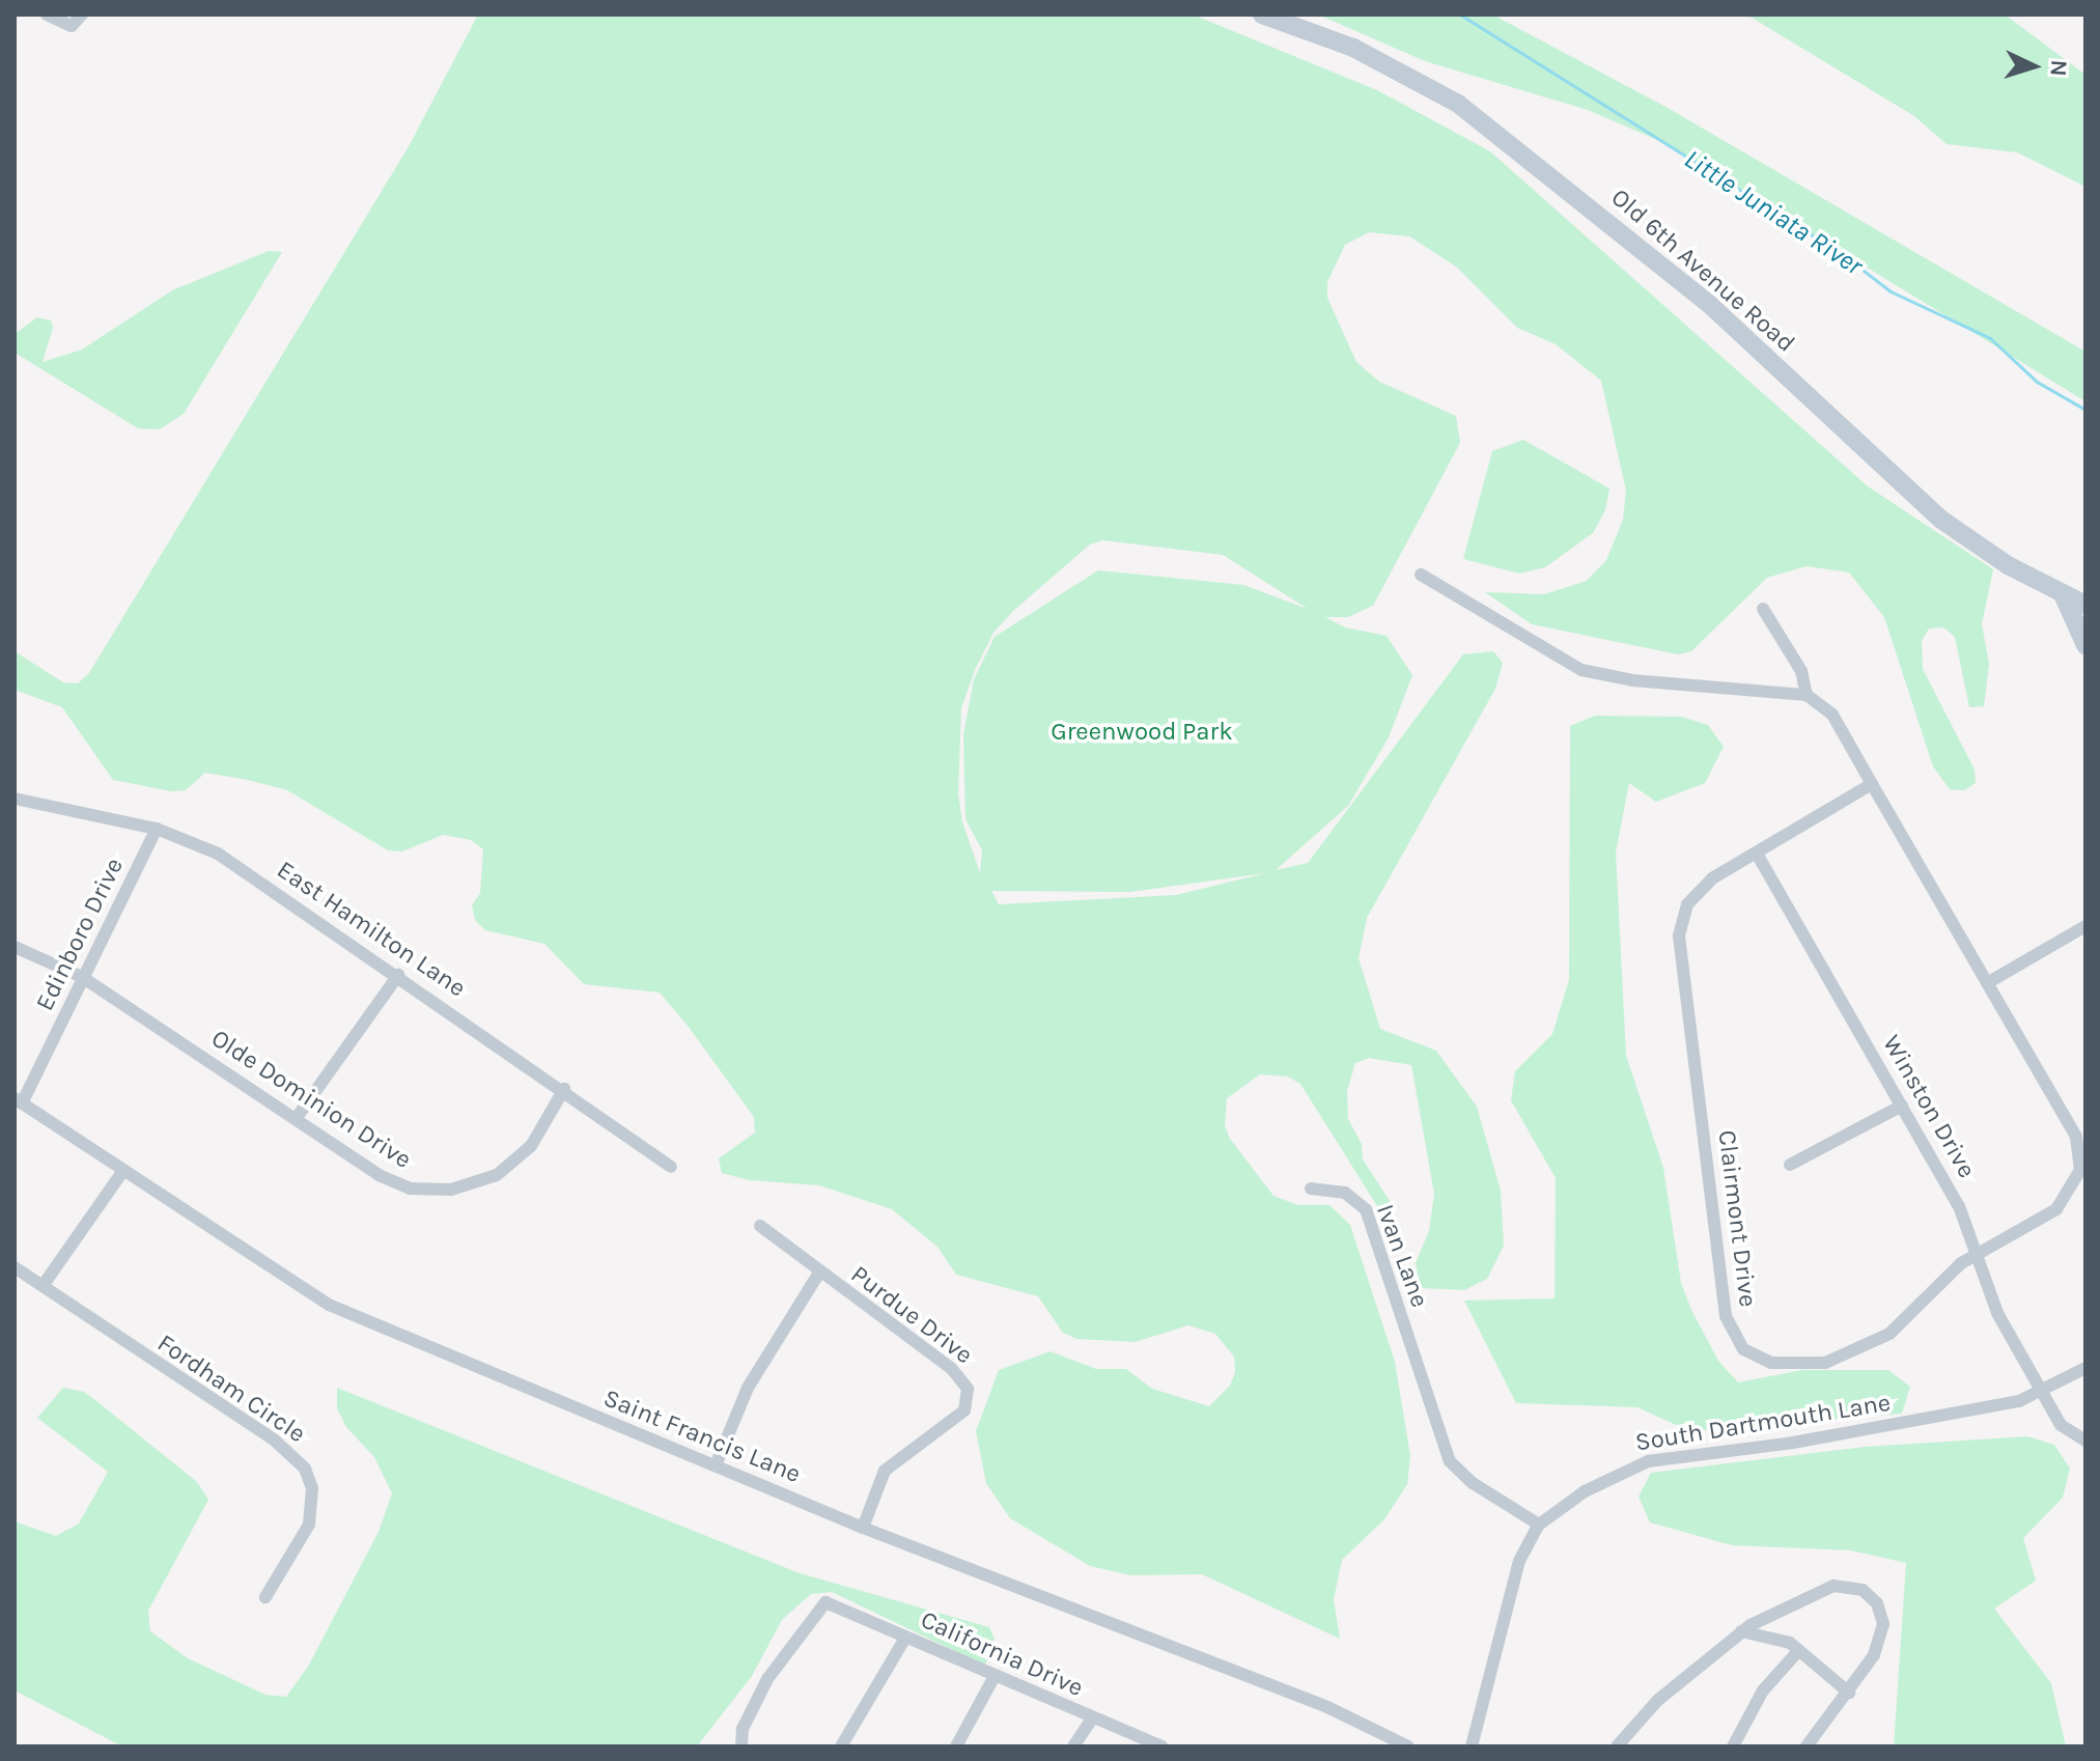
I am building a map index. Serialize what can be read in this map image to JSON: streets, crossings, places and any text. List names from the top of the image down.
{
  "streets": {
    "main road": ["Old 6th Avenue Road"],
    "street": [
      "East Hamilton Lane",
      "Edinboro Drive",
      "Olde Dominion Drive",
      "Winston Drive",
      "Clairmont Drive",
      "Ivan Lane",
      "Purdue Drive",
      "Fordham Circle",
      "South Dartmouth Lane",
      "Saint Francis Lane",
      "California Drive"
    ]
  },
  "crossings": [
    ["East Hamilton Lane", "Edinboro Drive"],
    ["East Hamilton Lane", "Olde Dominion Drive"],
    ["Edinboro Drive", "Olde Dominion Drive"],
    ["Edinboro Drive", "Saint Francis Lane"],
    ["Winston Drive", "Clairmont Drive"],
    ["Winston Drive", "South Dartmouth Lane"],
    ["Ivan Lane", "South Dartmouth Lane"],
    ["Purdue Drive", "Saint Francis Lane"]
  ],
  "water": ["Little Juniata River"],
  "parks": ["Greenwood Park"],
  "north": "right"
}
